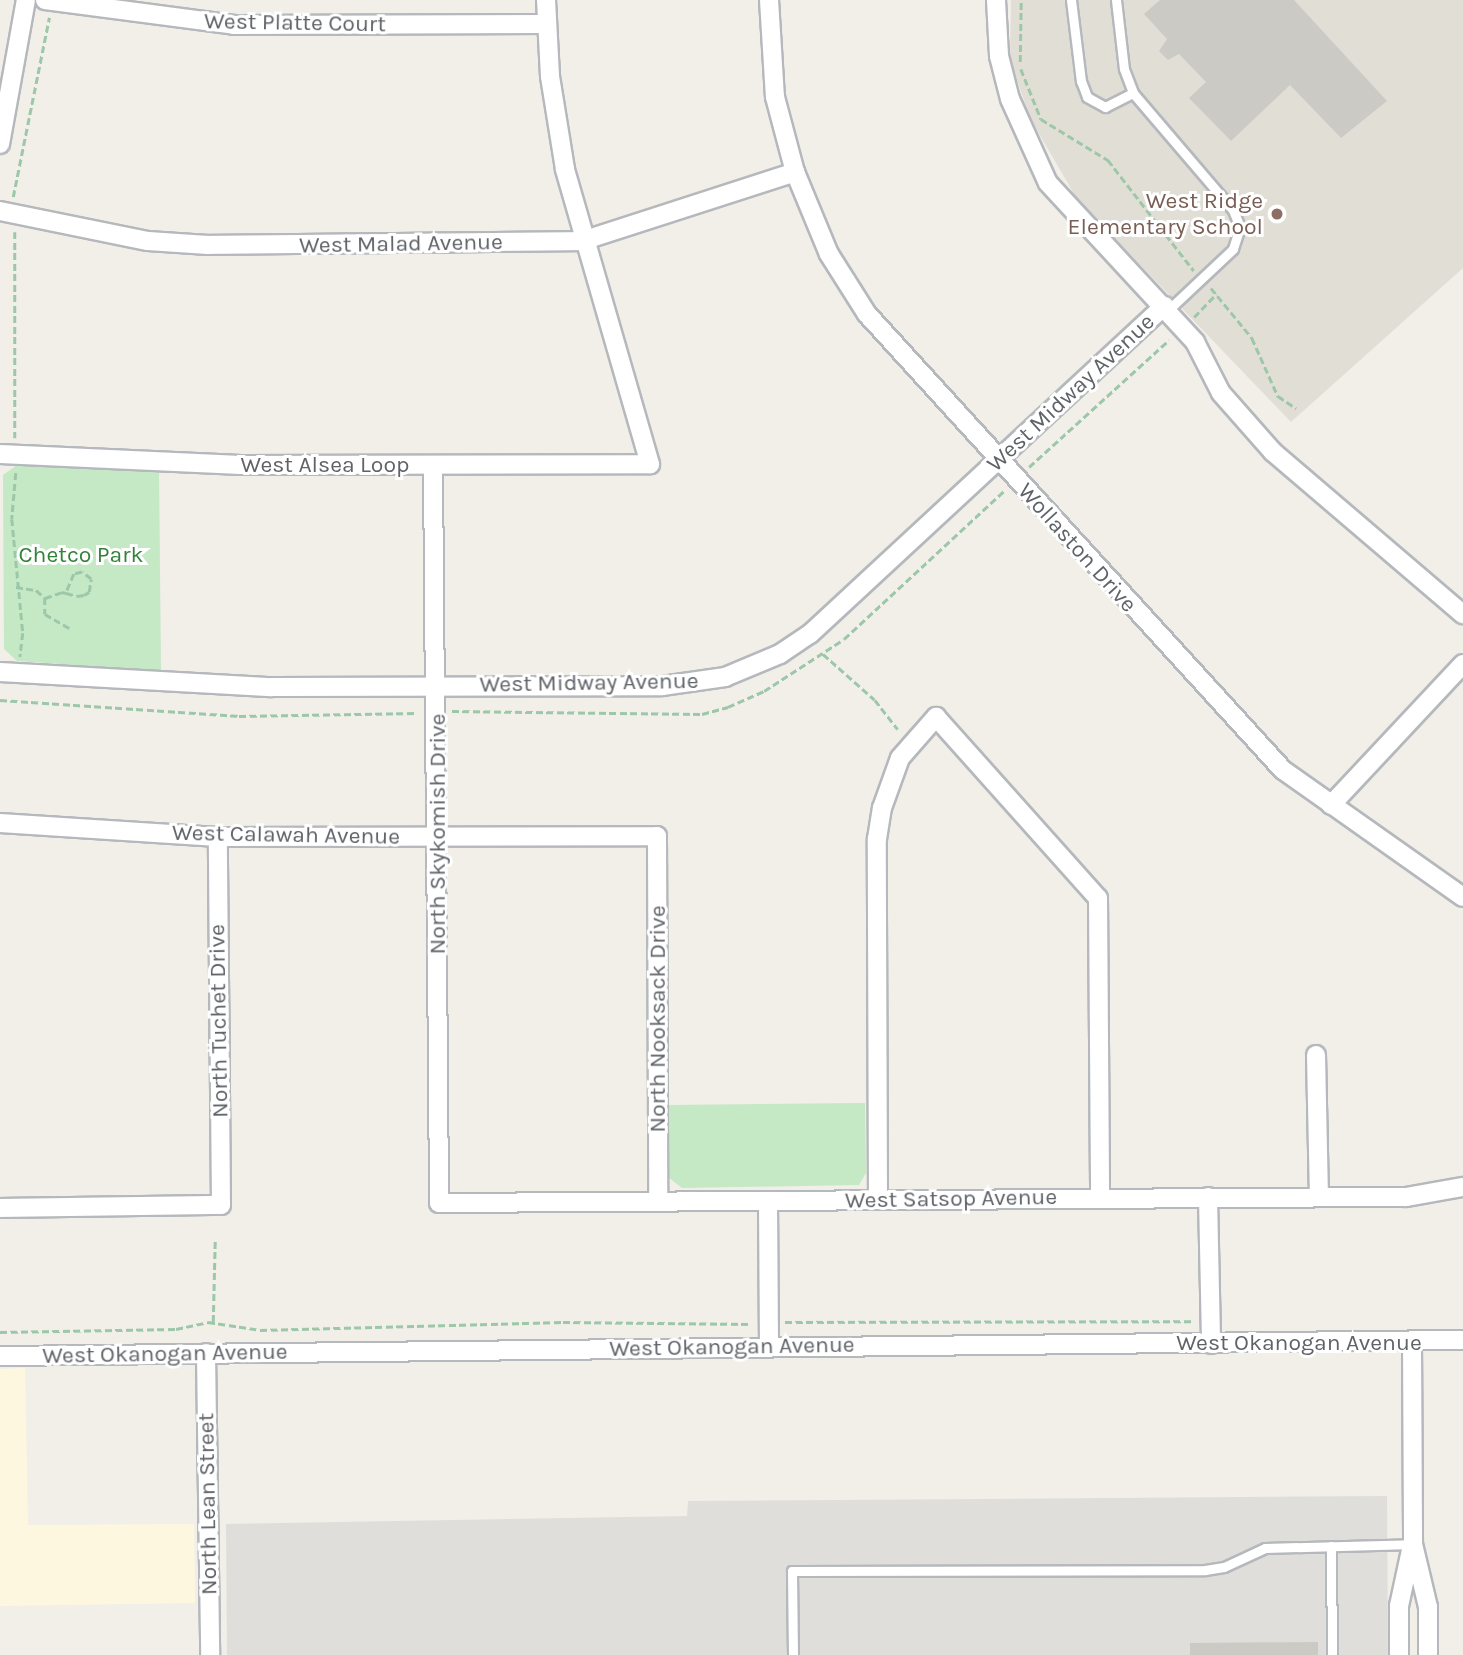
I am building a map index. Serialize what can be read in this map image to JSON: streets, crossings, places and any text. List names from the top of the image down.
{
  "streets": {
    "street": [
      "West Platte Court",
      "West Malad Avenue",
      "West Midway Avenue",
      "West Alsea Loop",
      "Wollaston Drive",
      "North Skykomish Drive",
      "West Calawah Avenue",
      "North Nooksack Drive",
      "North Tuchet Drive",
      "West Satsop Avenue",
      "West Okanogan Avenue",
      "North Lean Street"
    ]
  },
  "crossings": [
    ["West Malad Avenue", "West Alsea Loop"],
    ["West Malad Avenue", "Wollaston Drive"],
    ["West Midway Avenue", "Wollaston Drive"],
    ["West Midway Avenue", "North Skykomish Drive"],
    ["West Alsea Loop", "North Skykomish Drive"],
    ["North Skykomish Drive", "West Calawah Avenue"],
    ["North Skykomish Drive", "West Satsop Avenue"],
    ["West Calawah Avenue", "North Nooksack Drive"],
    ["West Calawah Avenue", "North Tuchet Drive"],
    ["North Nooksack Drive", "West Satsop Avenue"],
    ["West Okanogan Avenue", "North Lean Street"]
  ],
  "parks": ["Chetco Park"],
  "places": ["West Ridge Elementary School"]
}
